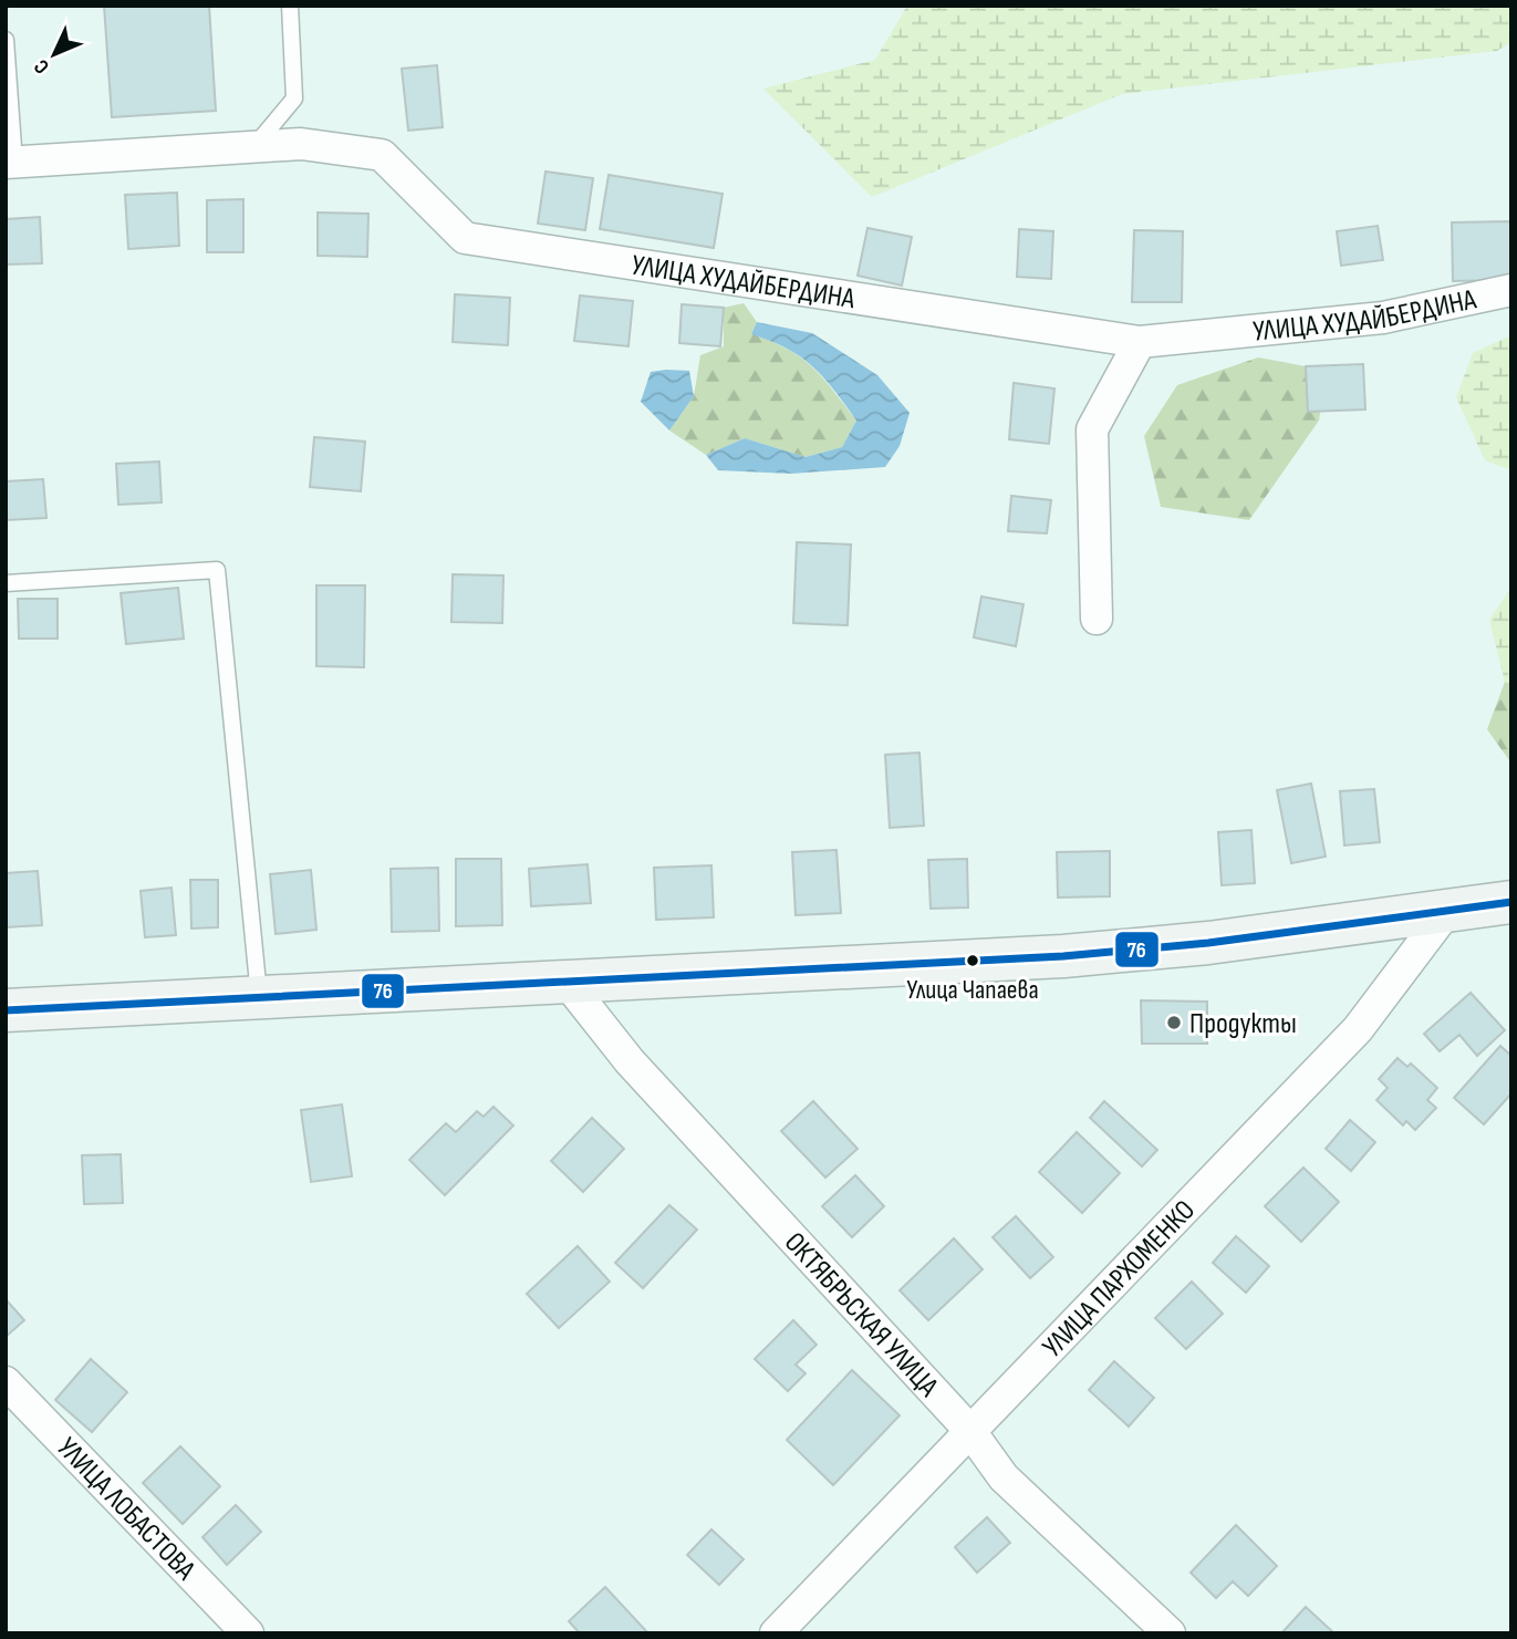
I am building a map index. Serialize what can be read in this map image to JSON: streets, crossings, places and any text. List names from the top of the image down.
{
  "streets": {
    "street": [
      "УЛИЦА ХУДАЙБЕРДИНА",
      "УЛИЦА ПАРХОМЕНКО",
      "ОКТЯБРЬСКАЯ УЛИЦА",
      "УЛИЦА ЛОБАСТОВА"
    ]
  },
  "crossings": [
    ["УЛИЦА ПАРХОМЕНКО", "ОКТЯБРЬСКАЯ УЛИЦА"]
  ],
  "places": ["Улица Чапаева", "Продукты"],
  "lines": ["transit line 76"],
  "north": "bottom left"
}
